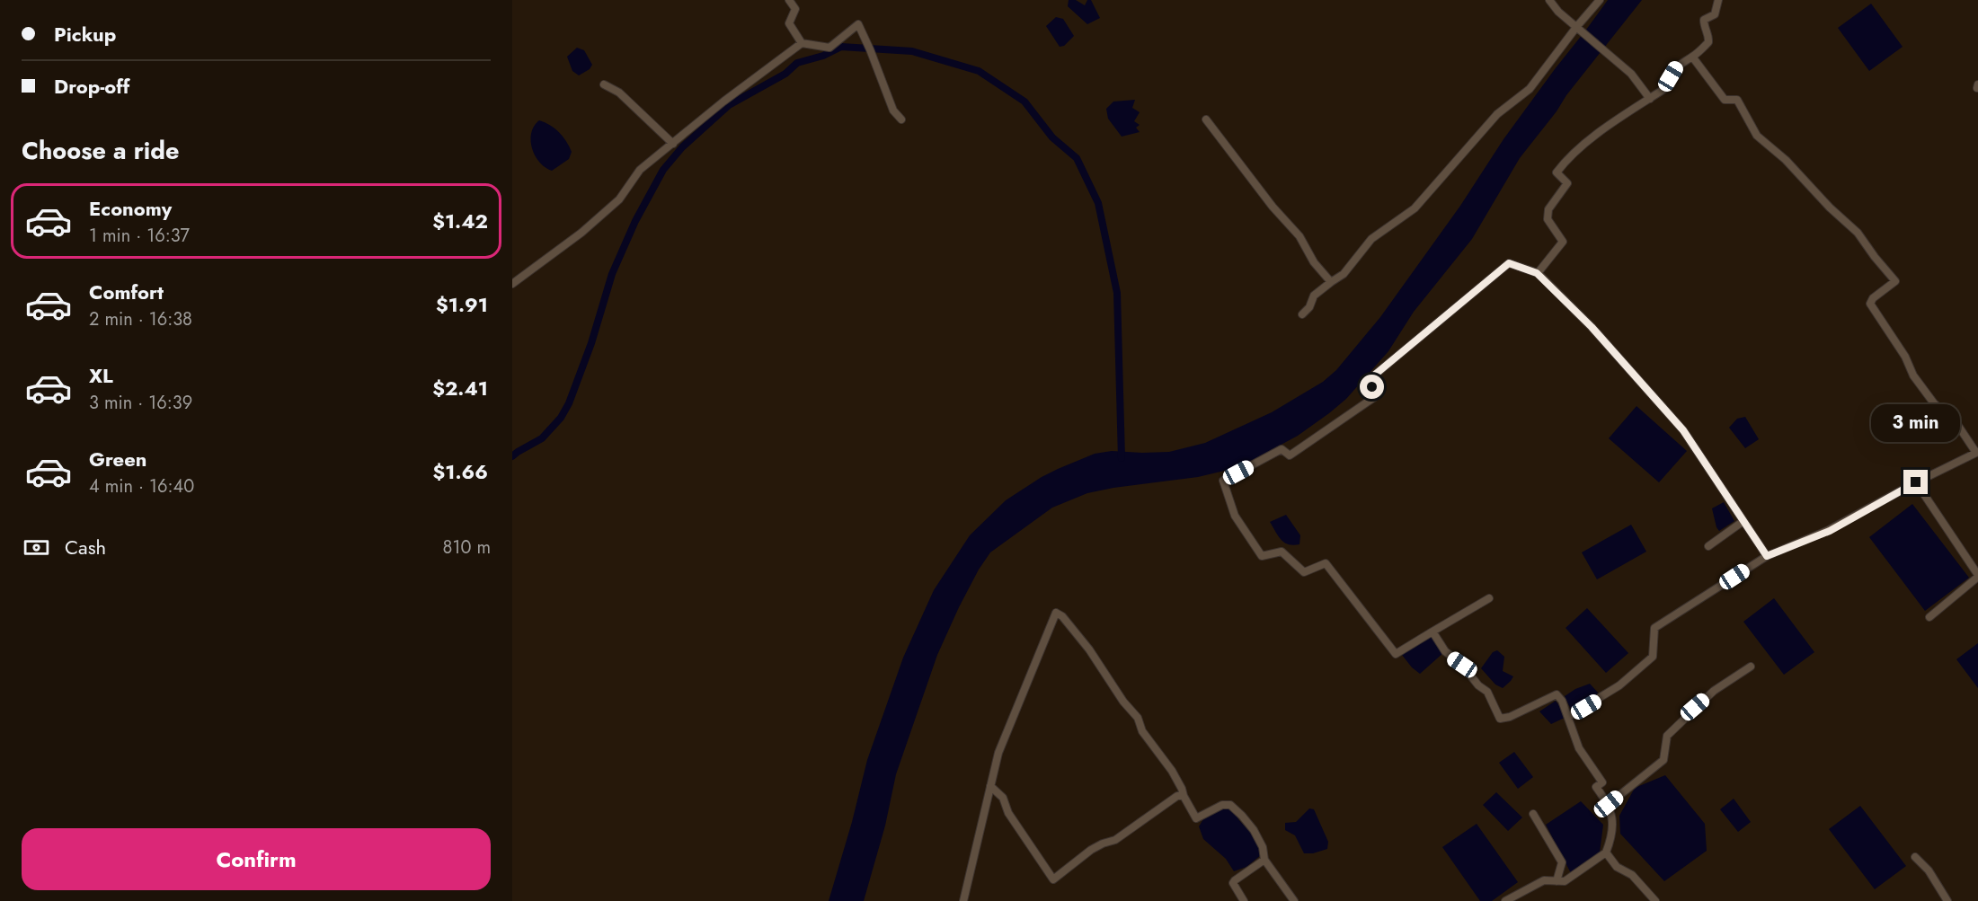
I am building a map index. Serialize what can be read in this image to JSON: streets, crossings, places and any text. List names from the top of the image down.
{
  "page": {
    "banner": ["Pickup", "Drop-off"],
    "heading": "Choose a ride",
    "list": [
      {
        "name": "Economy",
        "note": "1 min · 16:37",
        "value": "$1.42"
      },
      {
        "name": "Comfort",
        "note": "2 min · 16:38",
        "value": "$1.91"
      },
      {
        "name": "XL",
        "note": "3 min · 16:39",
        "value": "$2.41"
      },
      {
        "name": "Green",
        "note": "4 min · 16:40",
        "value": "$1.66"
      }
    ],
    "bubble": "3 min",
    "pay": ["Cash", "810 m"],
    "buttons": "Confirm"
  }
}
